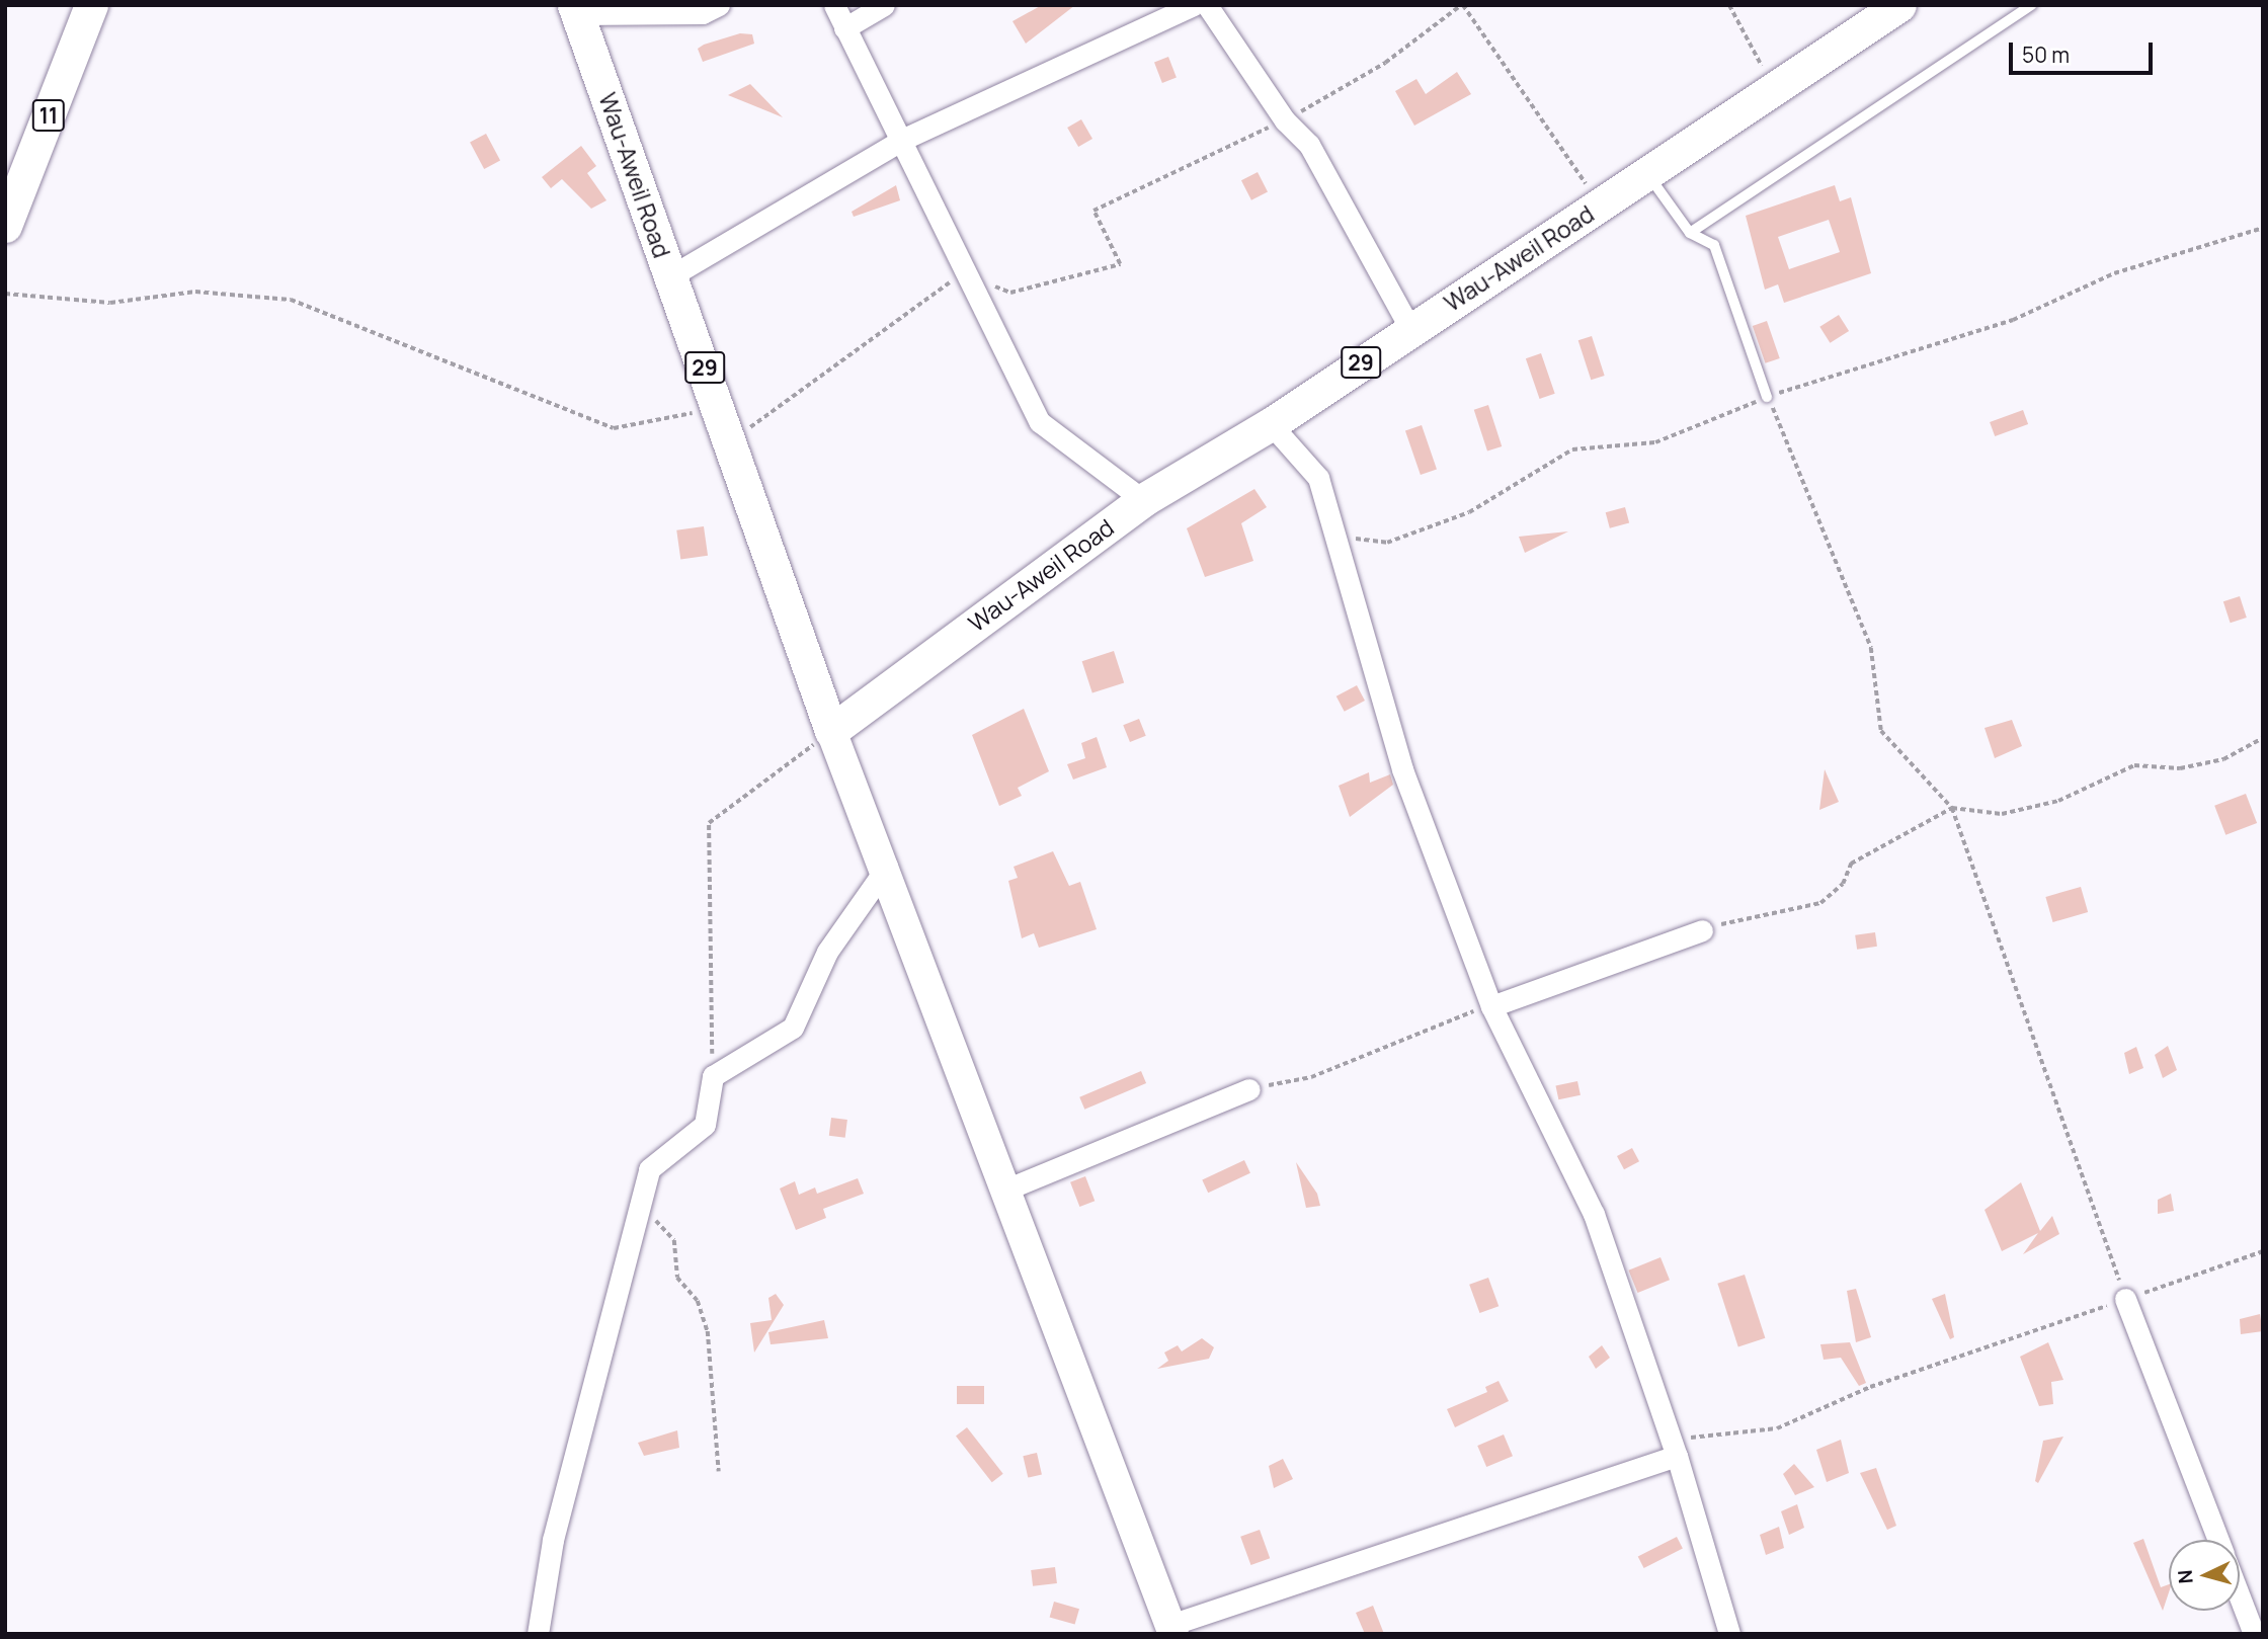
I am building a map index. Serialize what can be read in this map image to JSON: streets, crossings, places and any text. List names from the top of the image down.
{
  "streets": {
    "main road": ["11", "Wau-Aweil Road", "29"]
  },
  "scale_bar": "50 m",
  "north": "left"
}
